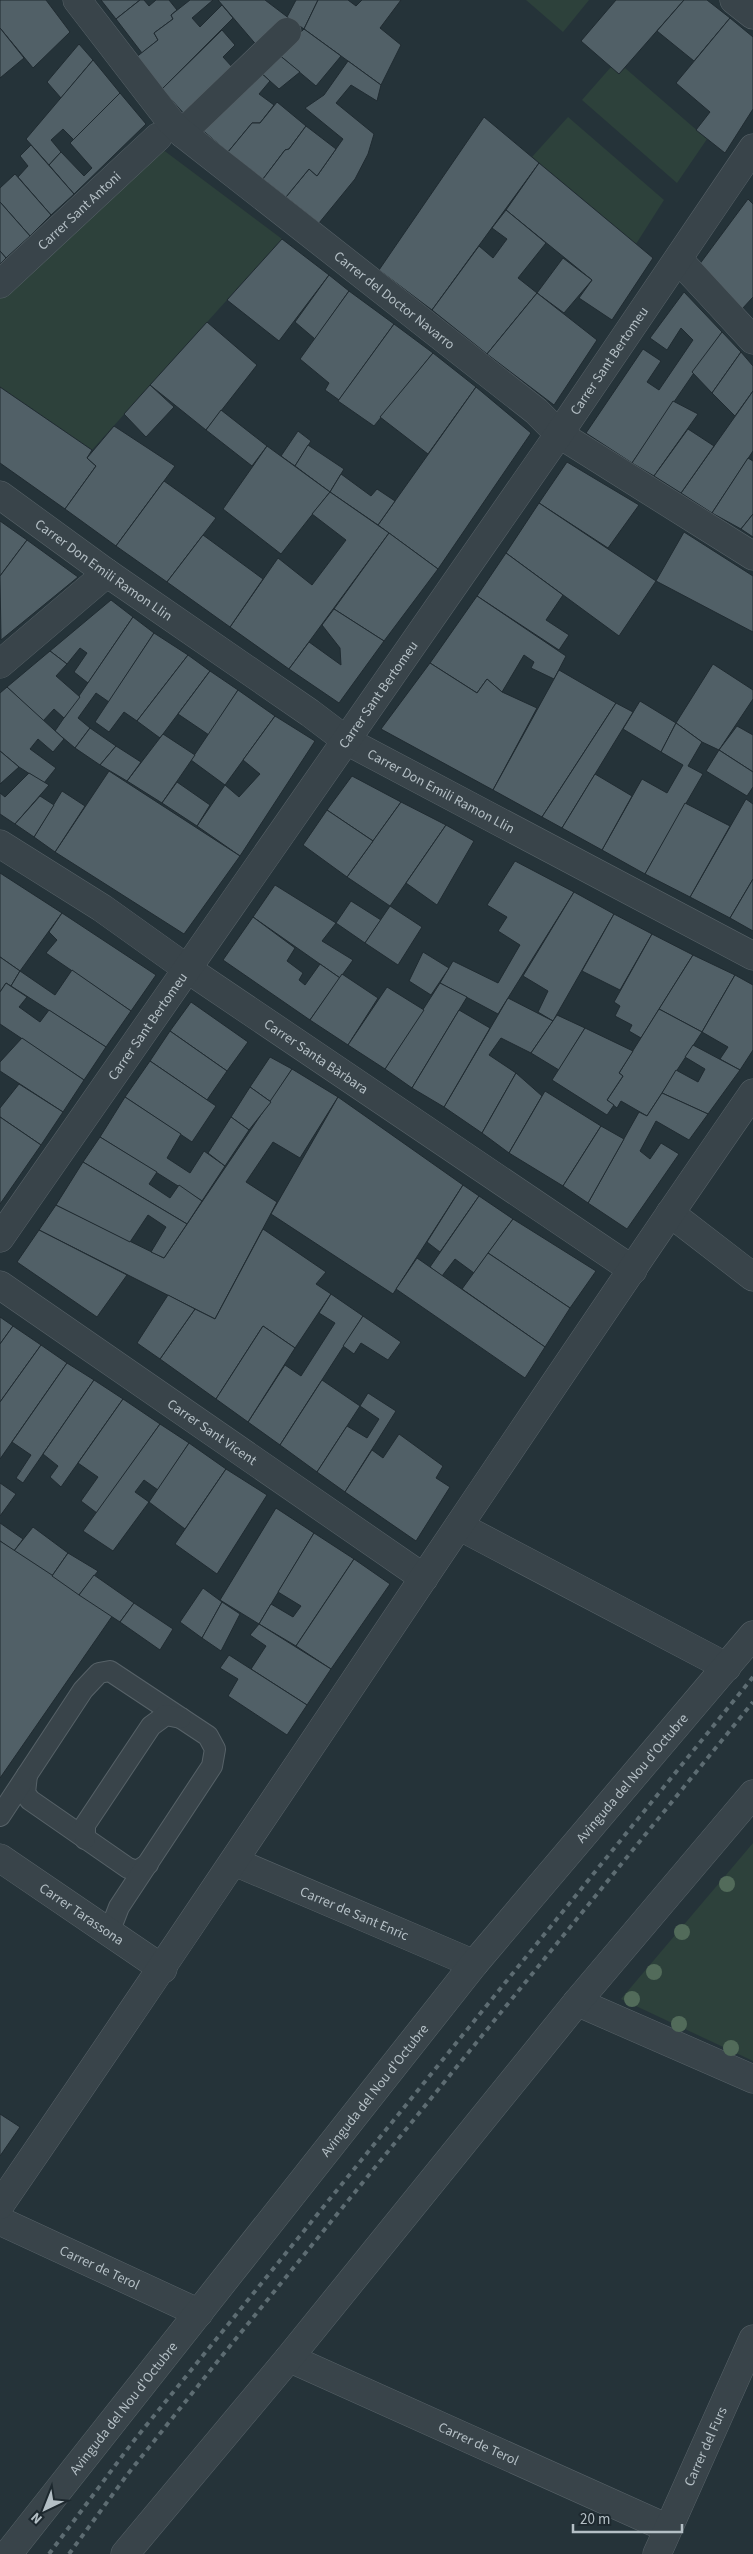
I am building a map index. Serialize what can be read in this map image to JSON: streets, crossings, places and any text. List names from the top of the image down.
{
  "streets": {
    "street": [
      "Carrer Sant Antoni",
      "Carrer del Doctor Navarro",
      "Carrer Sant Bertomeu",
      "Carrer Don Emili Ramon Llin",
      "Carrer Santa Bàrbara",
      "Carrer Sant Vicent",
      "Avinguda del Nou d'Octubre",
      "Carrer Tarassona",
      "Carrer de Sant Enric",
      "Carrer de Terol",
      "Carrer del Furs"
    ]
  },
  "crossings": [
    ["Carrer Sant Antoni", "Carrer del Doctor Navarro"],
    ["Carrer del Doctor Navarro", "Carrer Sant Bertomeu"],
    ["Carrer Sant Bertomeu", "Carrer Don Emili Ramon Llin"],
    ["Carrer Sant Bertomeu", "Carrer Santa Bàrbara"],
    ["Avinguda del Nou d'Octubre", "Carrer de Sant Enric"],
    ["Avinguda del Nou d'Octubre", "Carrer de Terol"],
    ["Carrer de Terol", "Carrer del Furs"]
  ],
  "scale_bar": "20 m",
  "north": "bottom left"
}
